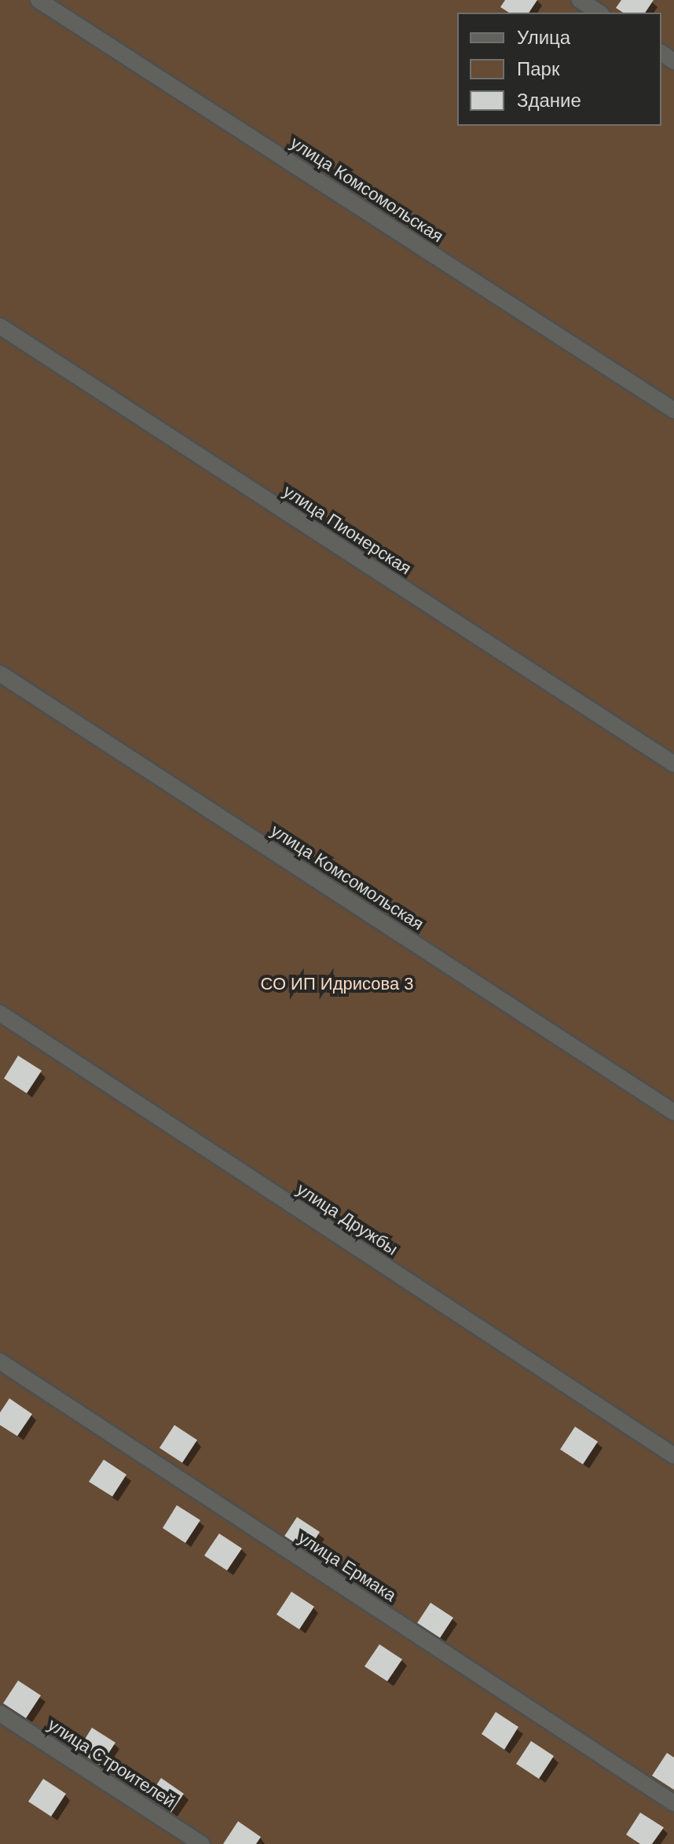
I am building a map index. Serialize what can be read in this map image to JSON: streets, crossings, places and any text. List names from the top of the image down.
{
  "streets": {
    "street": [
      "улица Комсомольская",
      "улица Пионерская",
      "улица Дружбы",
      "улица Ермака",
      "улица Строителей"
    ]
  },
  "parks": ["СО ИП Идрисова 3"],
  "legend": ["Улица", "Парк", "Здание"]
}
